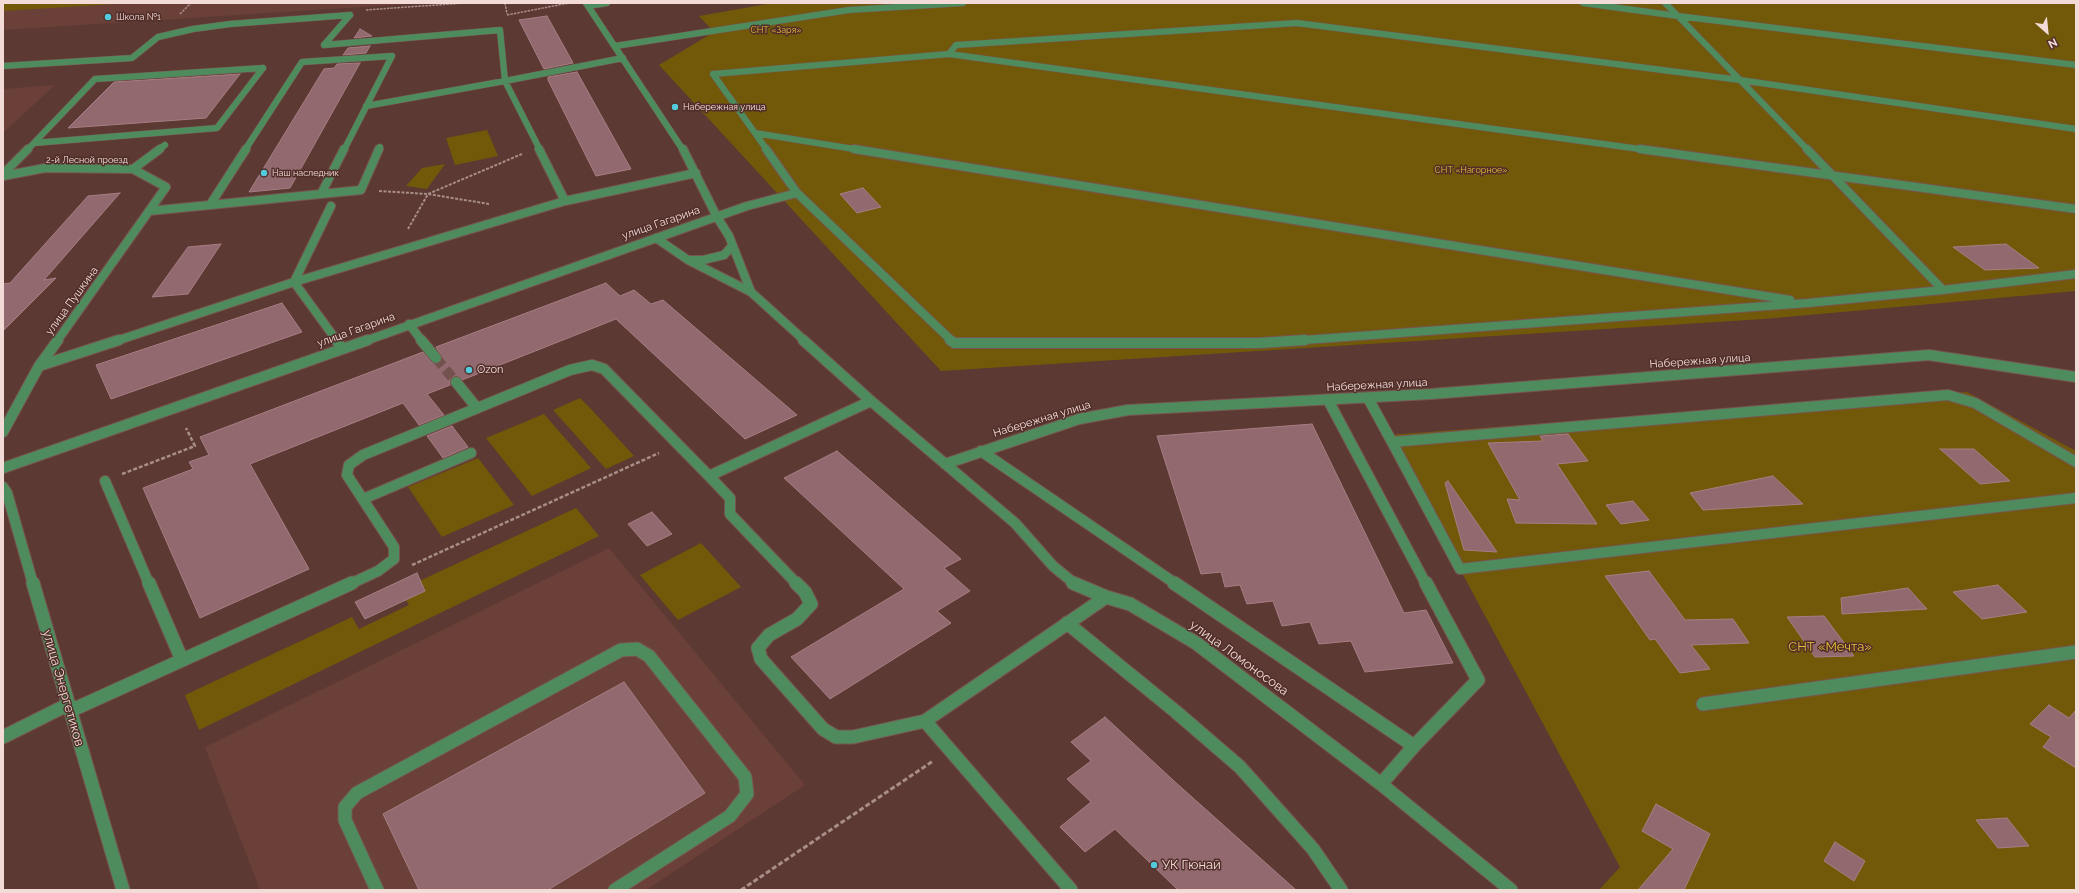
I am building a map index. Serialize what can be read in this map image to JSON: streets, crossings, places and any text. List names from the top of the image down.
{
  "streets": {
    "street": [
      "2-й Лесной проезд",
      "улица Гагарина",
      "улица Пушкина",
      "Набережная улица",
      "улица Ломоносова",
      "улица Энергетиков"
    ]
  },
  "crossings": [
    ["2-й Лесной проезд", "улица Пушкина"],
    ["Набережная улица", "улица Ломоносова"]
  ],
  "parks": ["СНТ «Заря»", "СНТ «Нагорное»", "СНТ «Мечта»"],
  "places": [
    "Школа №1",
    "Набережная улица",
    "Наш наследник",
    "Ozon",
    "УК Гюнай"
  ],
  "north": "bottom right"
}
